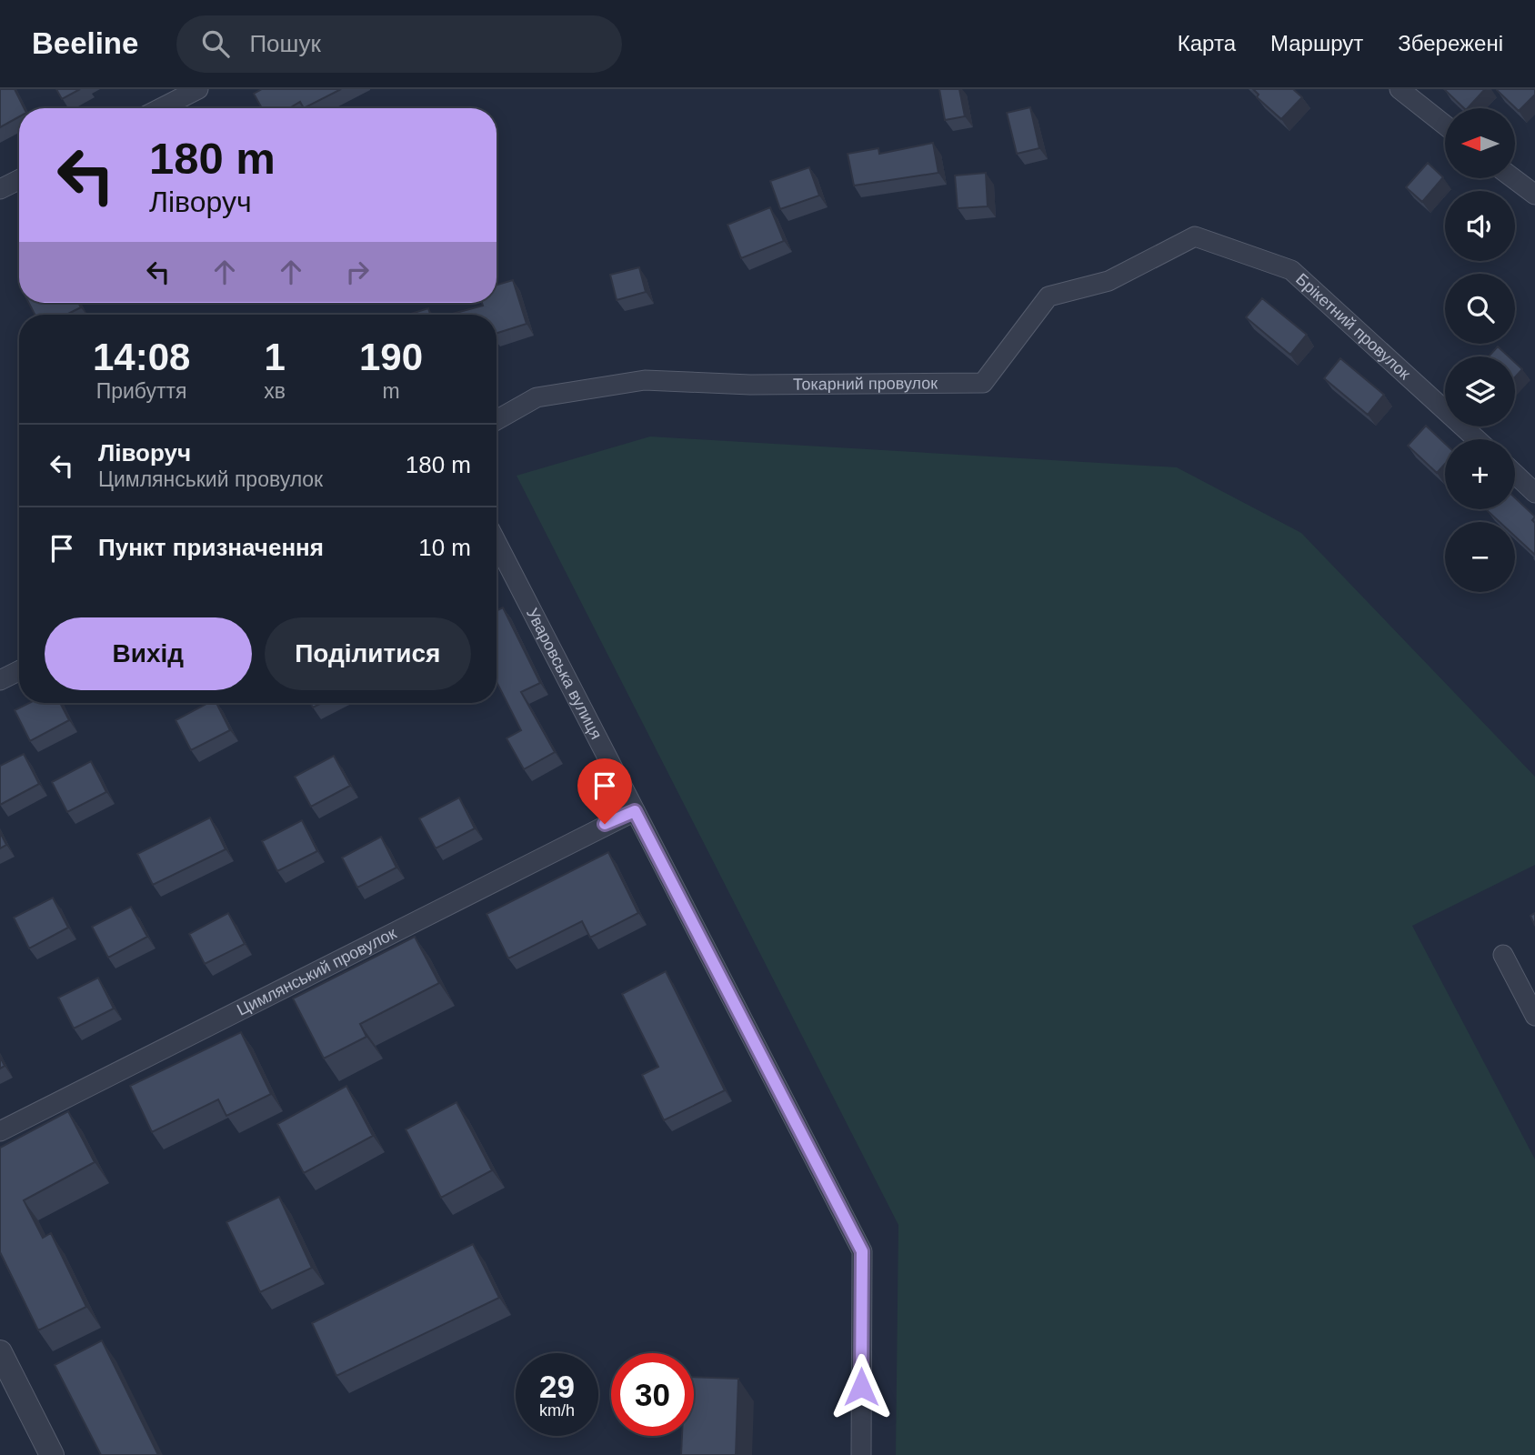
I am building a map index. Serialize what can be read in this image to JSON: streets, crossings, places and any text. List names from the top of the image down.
{
  "streets": {
    "street": [
      "Брiкетний провулок",
      "Токарний провулок",
      "Уваровська вулиця",
      "Цимлянський провулок"
    ]
  },
  "crossings": [
    ["Брiкетний провулок", "Токарний провулок"],
    ["Уваровська вулиця", "Цимлянський провулок"]
  ],
  "north": "left",
  "page": {
    "header": "Beeline",
    "search": "Пошук",
    "nav": ["Карта", "Маршрут", "Збережені"],
    "map_buttons": ["+", "−"],
    "turn": ["180 m", "Ліворуч"],
    "eta": [
      "14:08",
      "Прибуття",
      "1",
      "хв",
      "190",
      "m"
    ],
    "list": [
      {
        "name": "Ліворуч",
        "note": "Цимлянський провулок",
        "value": "180 m"
      },
      {
        "name": "Пункт призначення",
        "value": "10 m"
      }
    ],
    "buttons": ["Вихід", "Поділитися"],
    "speed": "29 km/h",
    "limit": "30"
  }
}
